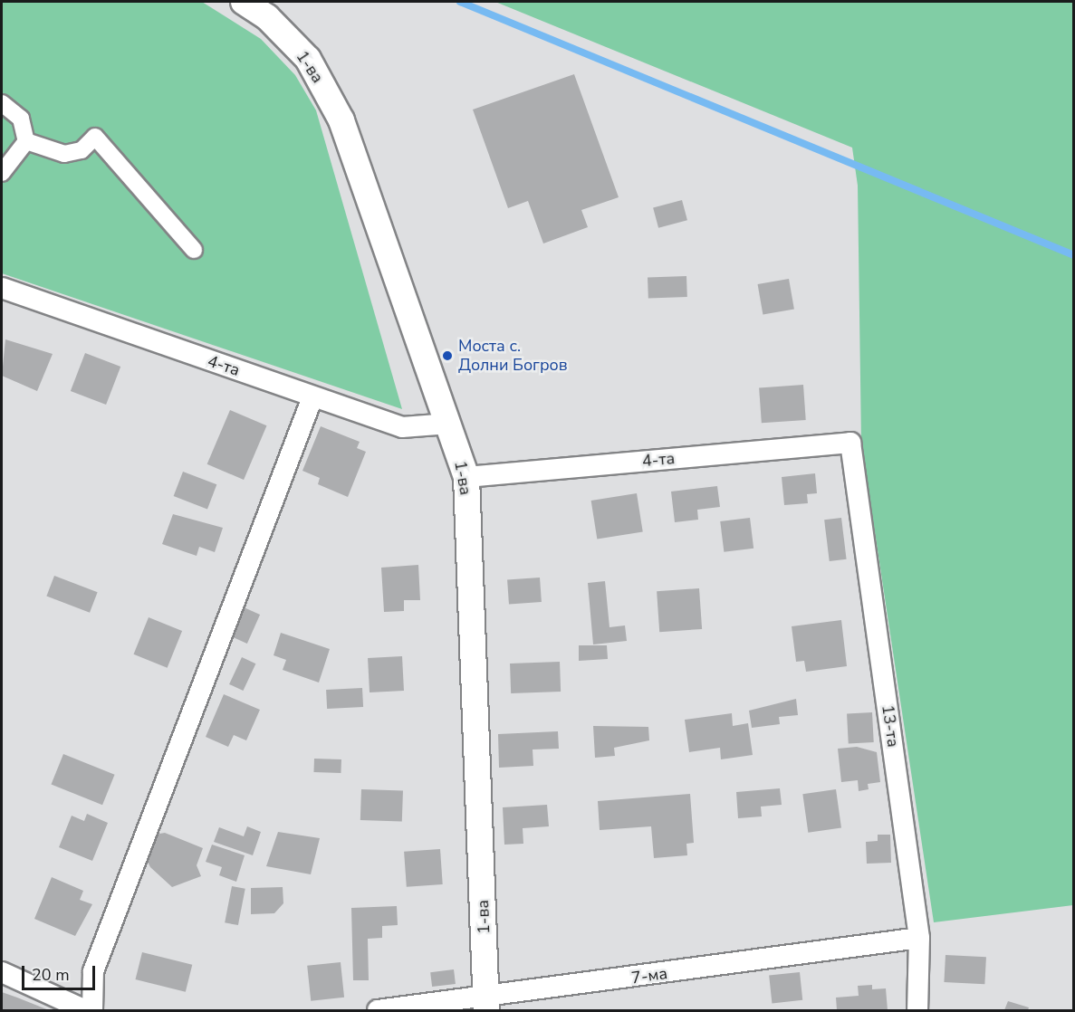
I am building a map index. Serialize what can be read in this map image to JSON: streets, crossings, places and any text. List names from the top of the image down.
{
  "streets": {
    "street": [
      "1-ва",
      "4-та",
      "13-та",
      "7-ма"
    ]
  },
  "crossings": [
    ["1-ва", "4-та"],
    ["1-ва", "7-ма"],
    ["4-та", "13-та"],
    ["13-та", "7-ма"]
  ],
  "places": ["Моста с. Долни Богров"],
  "scale_bar": "20 m"
}
